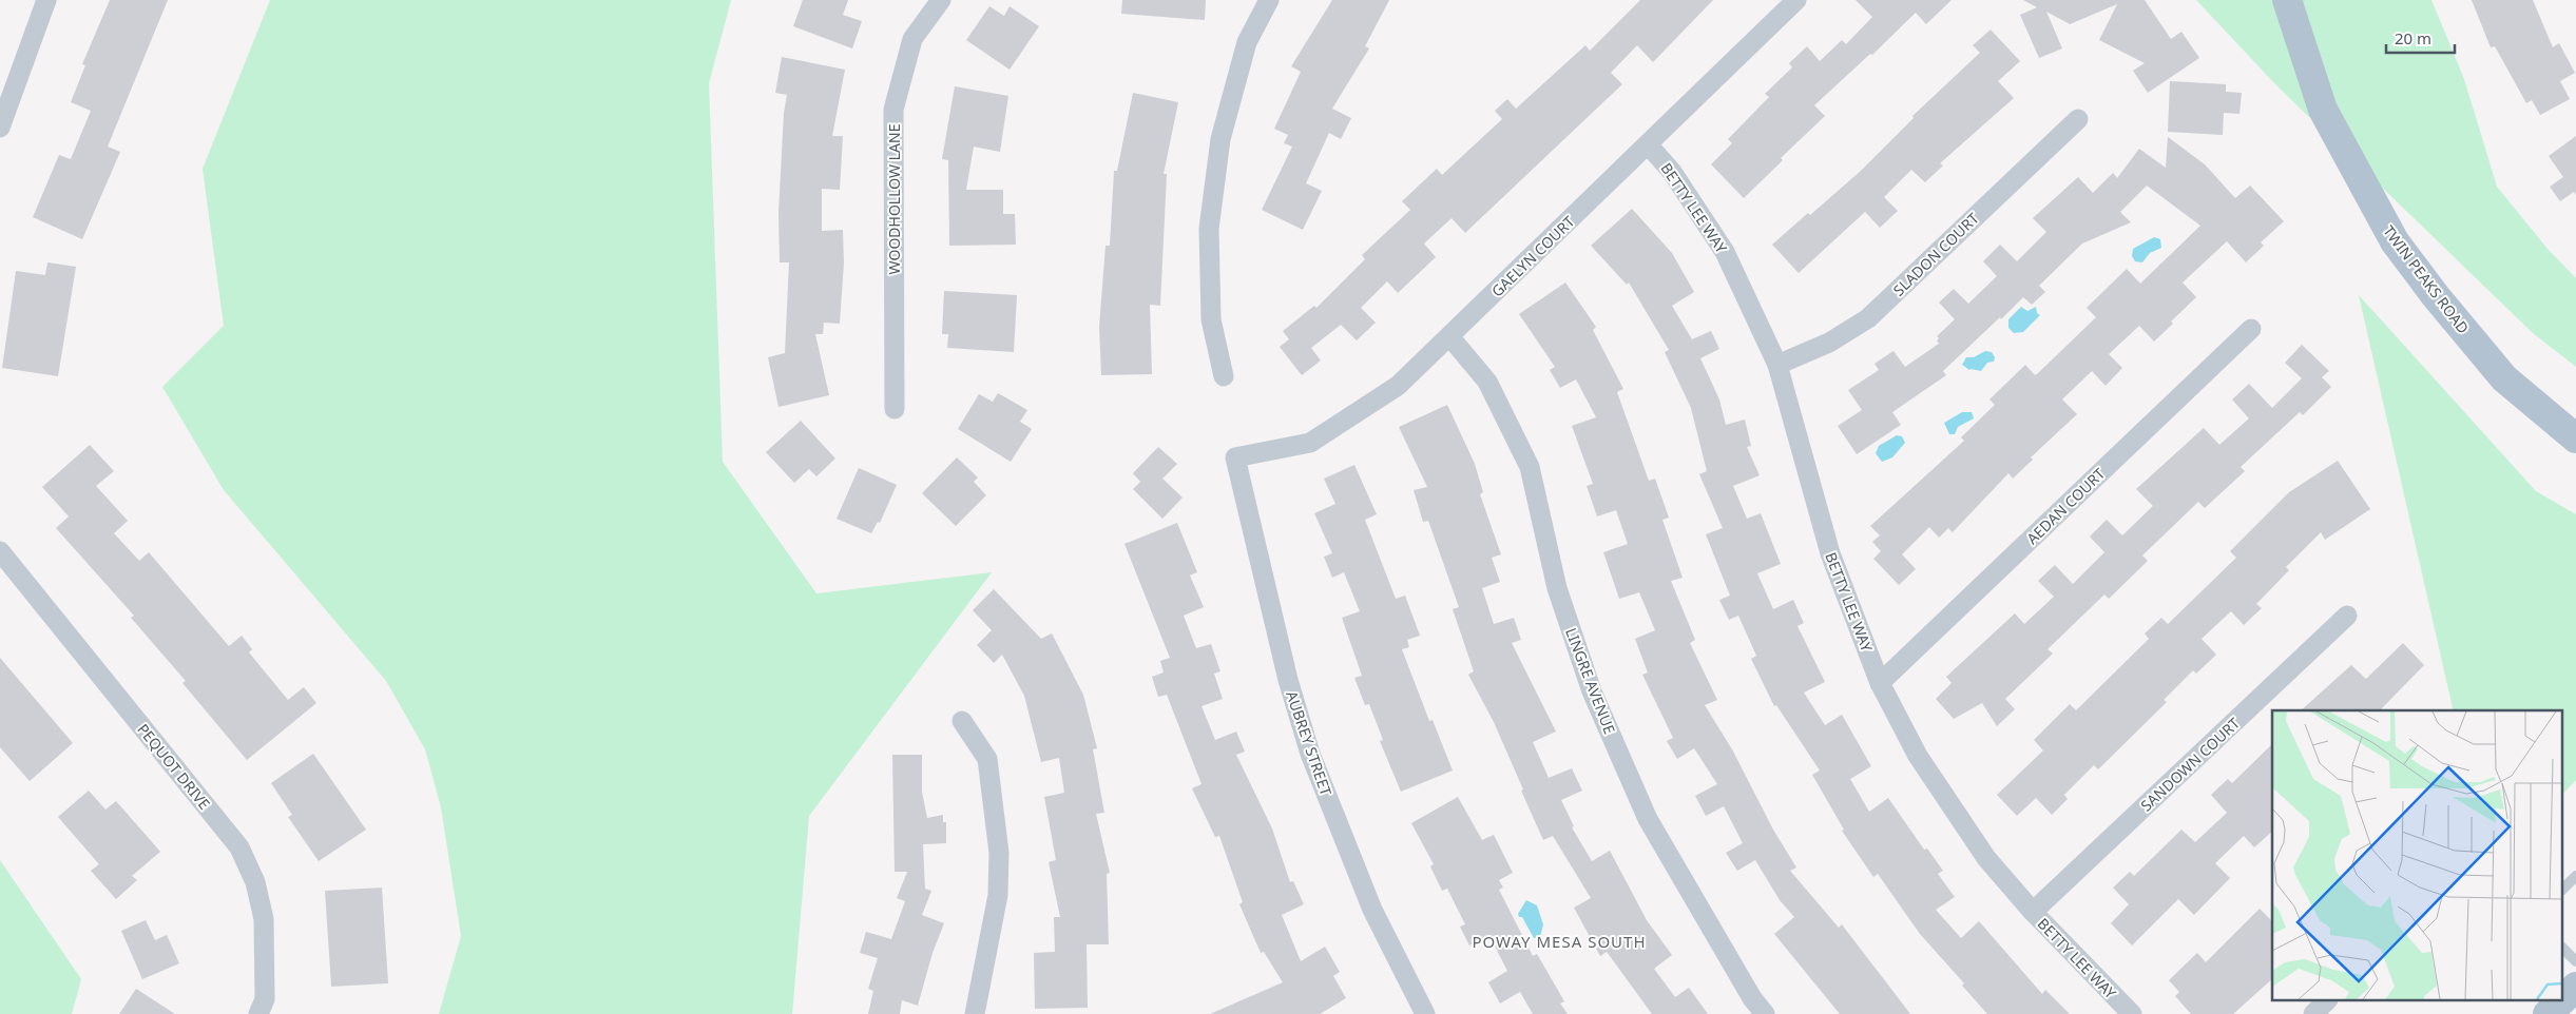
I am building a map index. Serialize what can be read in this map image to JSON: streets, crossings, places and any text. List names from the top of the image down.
{
  "streets": {
    "main road": ["TWIN PEAKS ROAD"],
    "street": [
      "WOODHOLLOW LANE",
      "BETTY LEE WAY",
      "SLADON COURT",
      "GAELYN COURT",
      "AEDAN COURT",
      "LINGRE AVENUE",
      "AUBREY STREET",
      "SANDOWN COURT",
      "PEQUOT DRIVE"
    ]
  },
  "crossings": [
    ["BETTY LEE WAY", "SLADON COURT"],
    ["BETTY LEE WAY", "GAELYN COURT"],
    ["BETTY LEE WAY", "AEDAN COURT"],
    ["BETTY LEE WAY", "SANDOWN COURT"],
    ["GAELYN COURT", "LINGRE AVENUE"],
    ["GAELYN COURT", "AUBREY STREET"]
  ],
  "districts": ["POWAY MESA SOUTH"],
  "scale_bar": "20 m"
}
